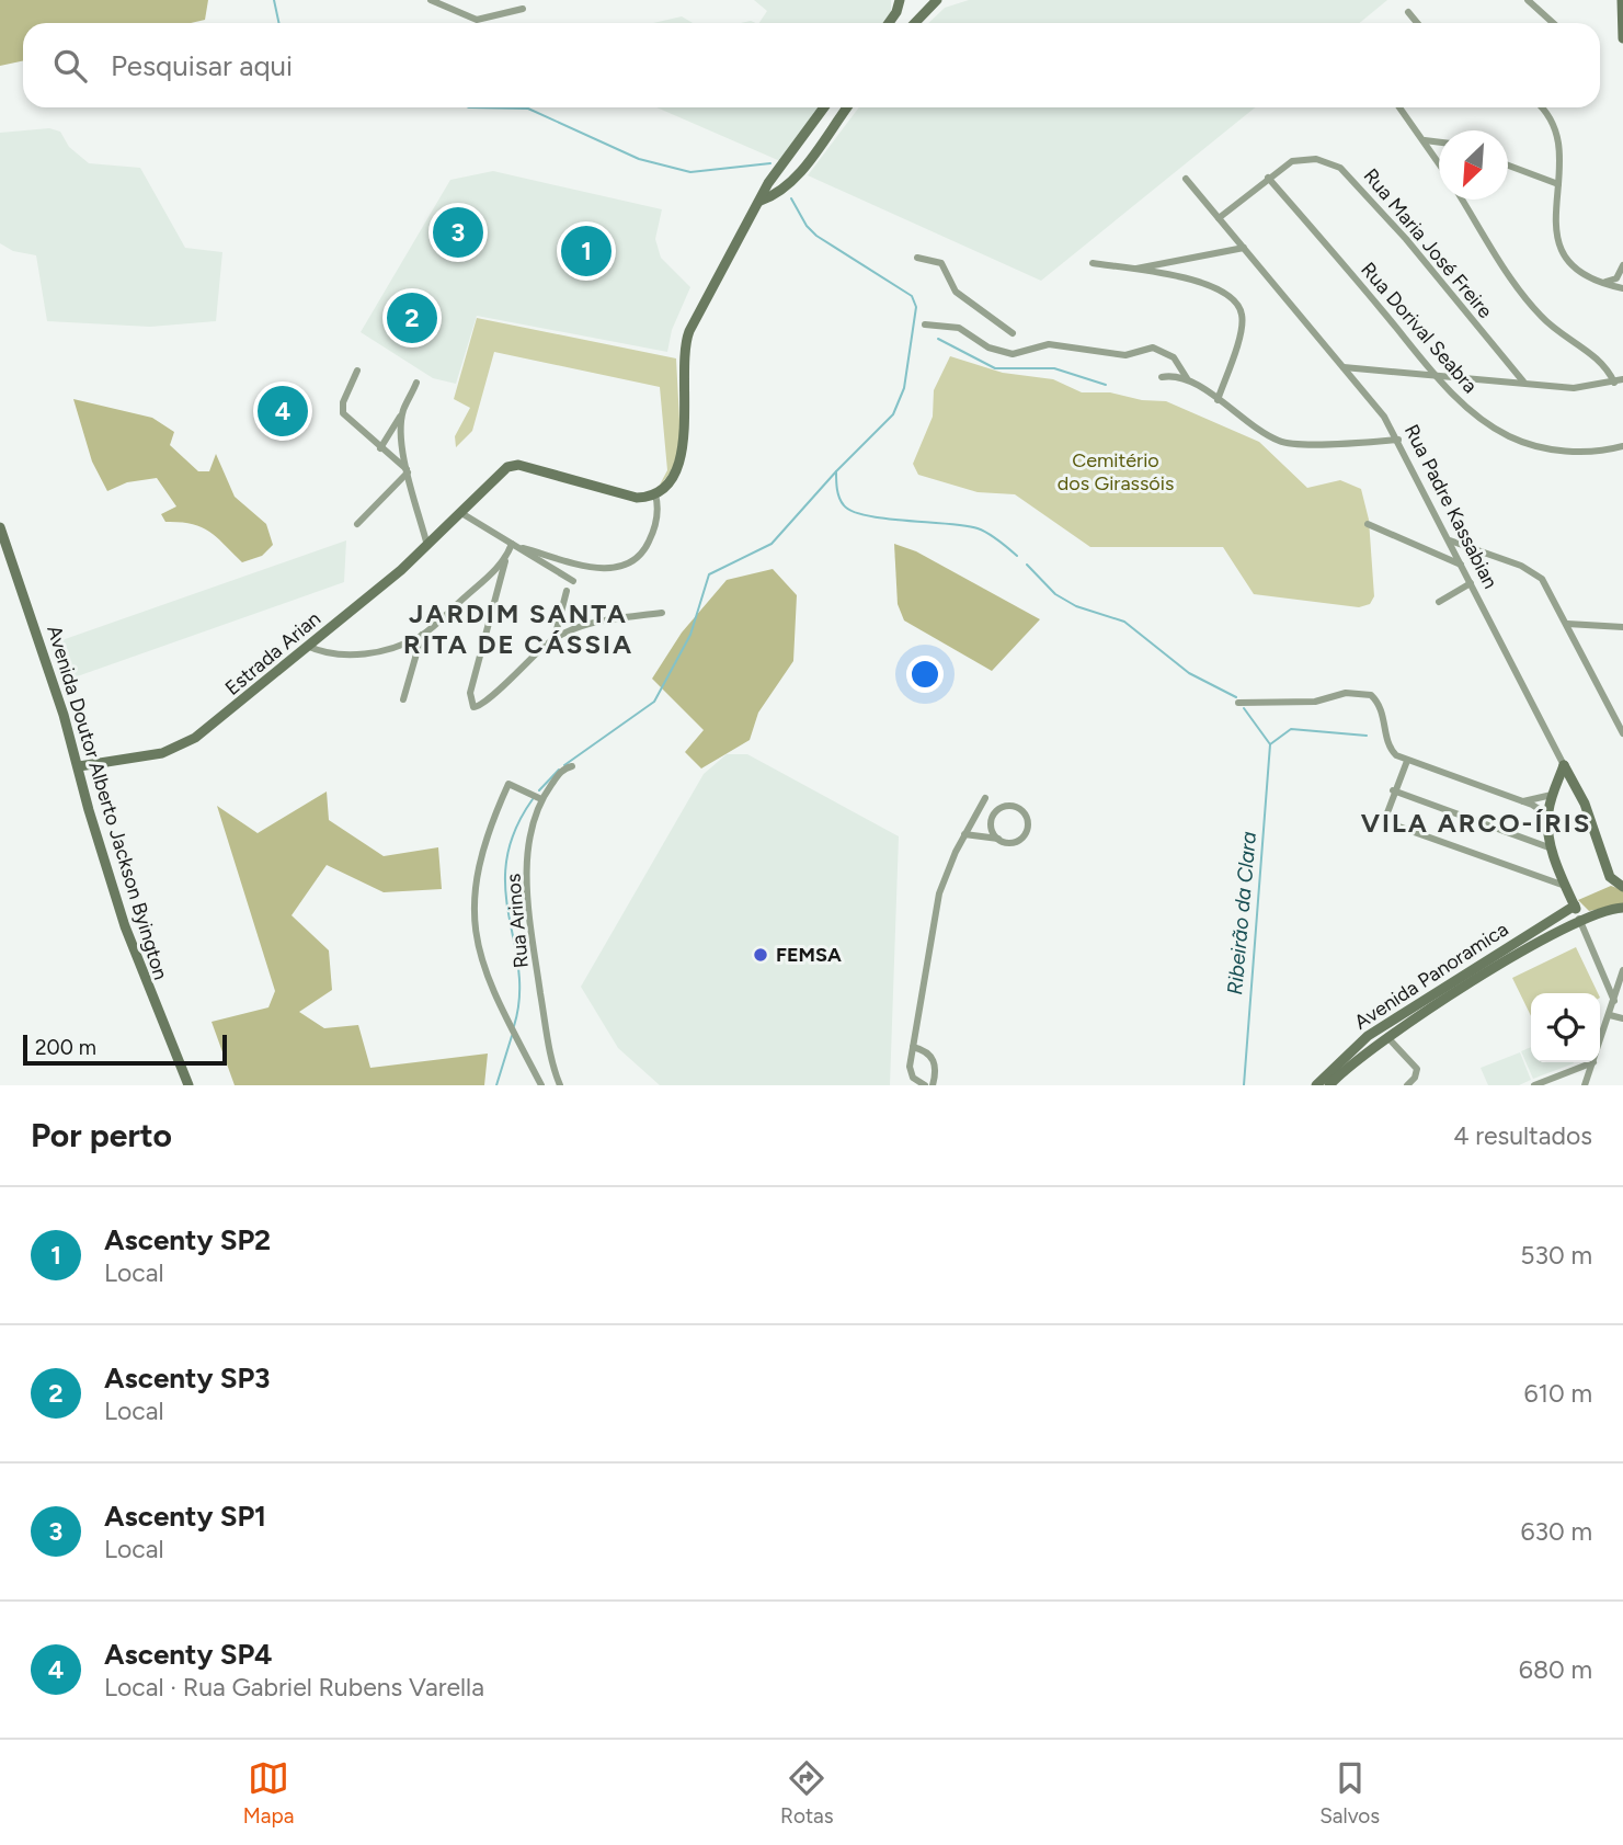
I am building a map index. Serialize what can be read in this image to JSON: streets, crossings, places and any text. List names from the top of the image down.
{
  "streets": {
    "main road": [
      "Rua Padre Kassabian",
      "Estrada Arian",
      "Avenida Doutor Alberto Jackson Byington",
      "Avenida Panoramica"
    ],
    "street": ["Rua Maria José Freire", "Rua Dorival Seabra", "Rua Arinos"]
  },
  "crossings": [
    ["Rua Maria José Freire", "Rua Dorival Seabra"],
    ["Rua Maria José Freire", "Rua Padre Kassabian"],
    ["Estrada Arian", "Avenida Doutor Alberto Jackson Byington"]
  ],
  "districts": ["JARDIM SANTA RITA DE CÁSSIA", "VILA ARCO-ÍRIS"],
  "water": ["Ribeirão da Clara"],
  "parks": ["Cemitério dos Girassóis"],
  "places": ["FEMSA"],
  "scale_bar": "200 m",
  "north": "bottom left",
  "page": {
    "search": "Pesquisar aqui",
    "pins": [
      "3",
      "1",
      "2",
      "4"
    ],
    "scale": "200 m",
    "heading": ["Por perto", "4 resultados"],
    "list": [
      {
        "mark": "1",
        "name": "Ascenty SP2",
        "note": "Local",
        "value": "530 m"
      },
      {
        "mark": "2",
        "name": "Ascenty SP3",
        "note": "Local",
        "value": "610 m"
      },
      {
        "mark": "3",
        "name": "Ascenty SP1",
        "note": "Local",
        "value": "630 m"
      },
      {
        "mark": "4",
        "name": "Ascenty SP4",
        "note": "Local · Rua Gabriel Rubens Varella",
        "value": "680 m"
      }
    ],
    "nav": ["Mapa", "Rotas", "Salvos"]
  }
}
